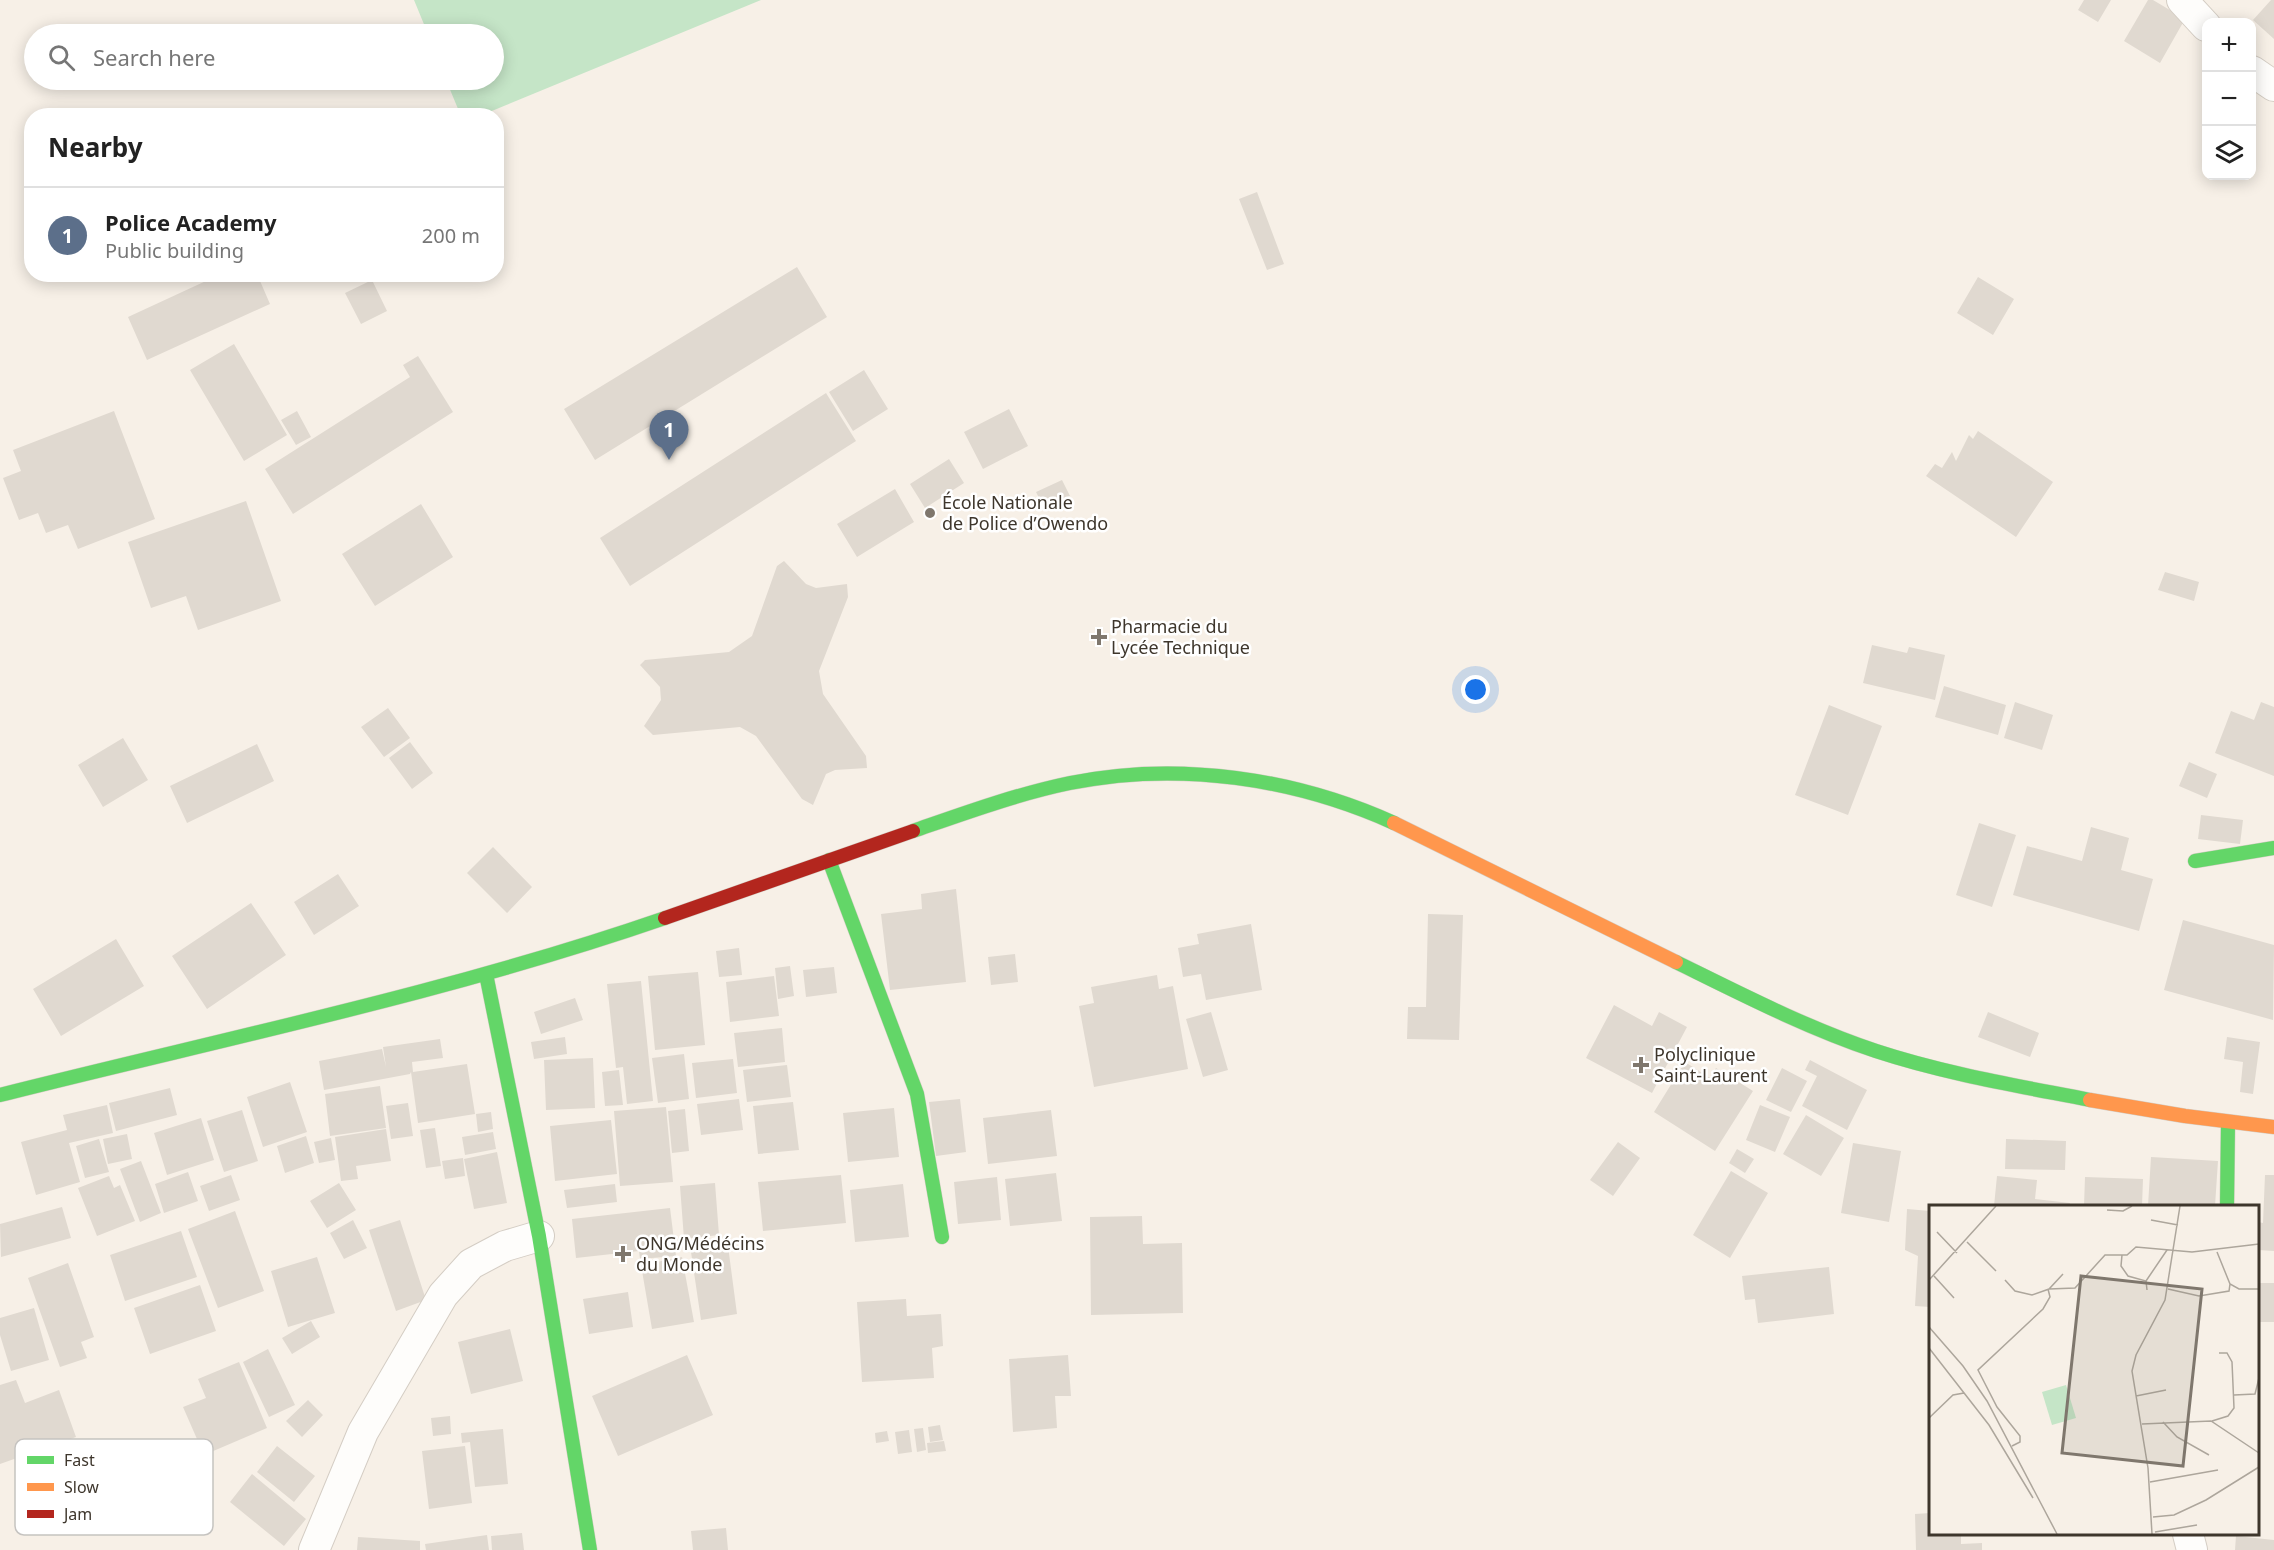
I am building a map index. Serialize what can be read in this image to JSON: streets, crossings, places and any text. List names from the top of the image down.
{
  "places": {
    "other": ["École Nationale de Police d’Owendo"],
    "health": ["Pharmacie du Lycée Technique", "Polyclinique Saint-Laurent", "ONG/Médécins du Monde"]
  },
  "legend": ["Fast", "Slow", "Jam"],
  "page": {
    "map_buttons": ["+", "−"],
    "search": "Search here",
    "heading": "Nearby",
    "list": [
      {
        "mark": "1",
        "name": "Police Academy",
        "note": "Public building",
        "value": "200 m"
      }
    ],
    "pins": "1"
  }
}
